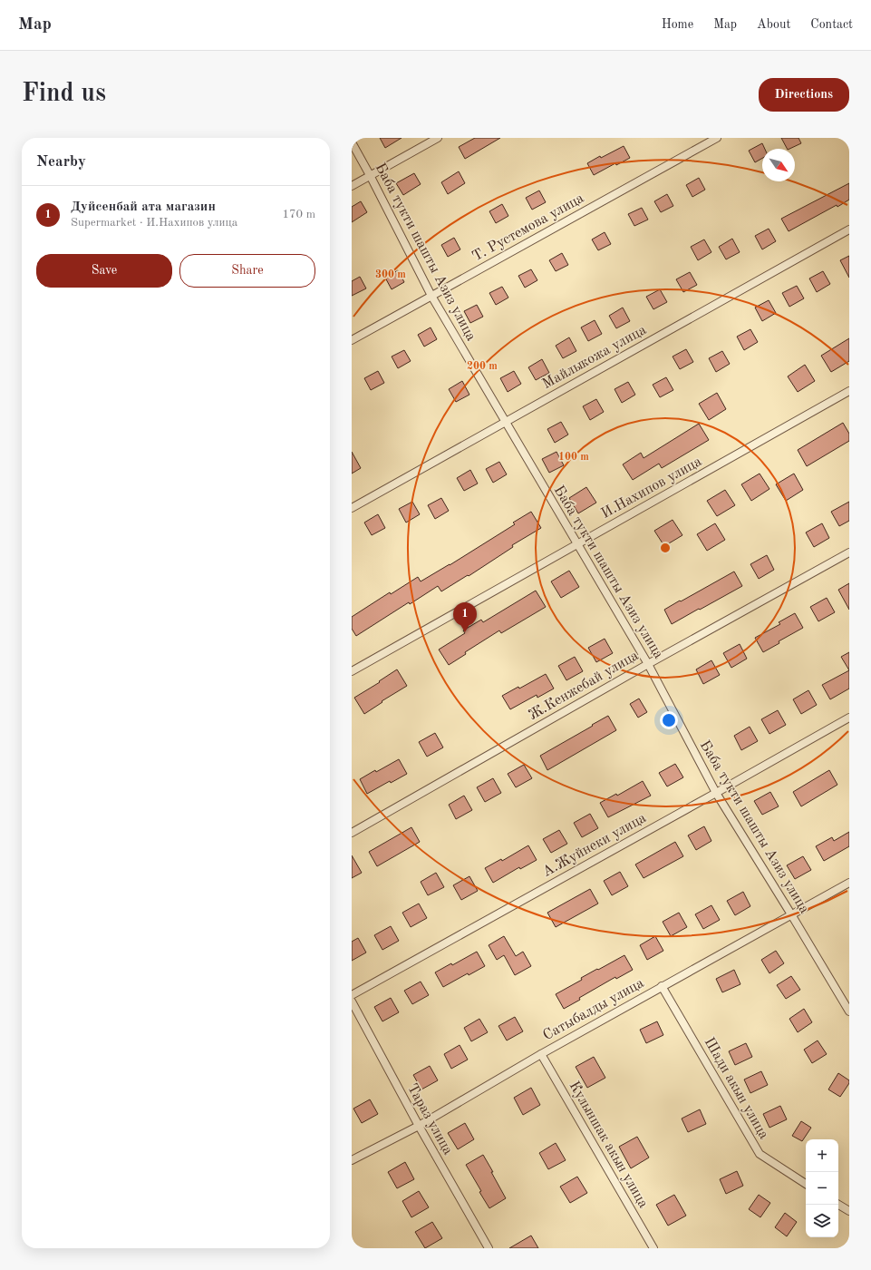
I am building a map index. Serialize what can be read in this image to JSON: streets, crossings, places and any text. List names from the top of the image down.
{
  "streets": {
    "street": [
      "Т. Рустемова улица",
      "Баба тукти шашты Азиз улица",
      "Майлыкожа улица",
      "И.Нахипов улица",
      "Ж.Кенжебай улица",
      "А.Жуйнеки улица",
      "Сатыбалды улица",
      "Шади акын улица",
      "Тараз улица",
      "Кулыншак акын улица"
    ]
  },
  "crossings": [
    ["Т. Рустемова улица", "Баба тукти шашты Азиз улица"],
    ["Баба тукти шашты Азиз улица", "Майлыкожа улица"],
    ["Баба тукти шашты Азиз улица", "И.Нахипов улица"],
    ["Баба тукти шашты Азиз улица", "Ж.Кенжебай улица"],
    ["Баба тукти шашты Азиз улица", "А.Жуйнеки улица"],
    ["Баба тукти шашты Азиз улица", "Сатыбалды улица"],
    ["Сатыбалды улица", "Шади акын улица"],
    ["Сатыбалды улица", "Тараз улица"],
    ["Сатыбалды улица", "Кулыншак акын улица"]
  ],
  "north": "bottom right",
  "page": {
    "header": "Map",
    "nav": [
      "Home",
      "Map",
      "About",
      "Contact"
    ],
    "buttons": [
      "Directions",
      ["Save", "Share"]
    ],
    "title": "Find us",
    "heading": "Nearby",
    "list": [
      {
        "mark": "1",
        "name": "Дуйсенбай ата магазин",
        "note": "Supermarket · И.Нахипов улица",
        "value": "170 m"
      }
    ],
    "pins": "1",
    "map_buttons": ["+", "−"]
  },
  "rings": ["300 m", "200 m", "100 m"]
}
